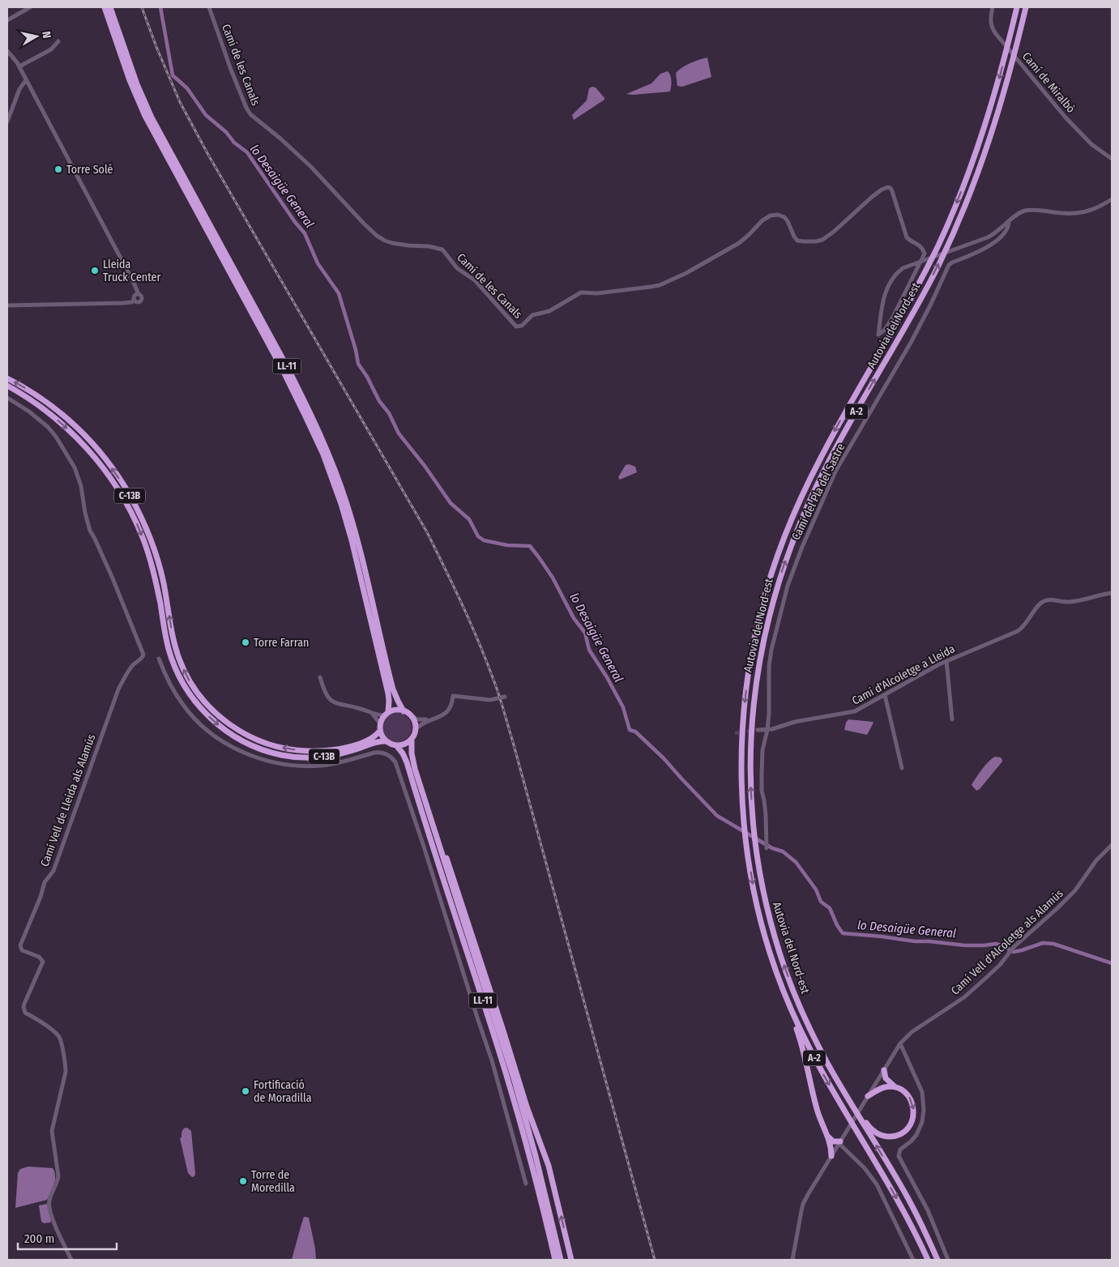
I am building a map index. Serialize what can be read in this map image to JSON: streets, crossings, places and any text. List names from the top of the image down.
{
  "streets": {
    "highway": [
      "Autovia del Nord-est",
      "LL-11",
      "A-2",
      "C-13B"
    ],
    "street": [
      "Camí de les Canals",
      "Camí de Miralbò",
      "Camí del Pla del Sastre",
      "Camí d'Alcoletge a Lleida",
      "Camí Vell de Lleida als Alamús",
      "Camí Vell d'Alcoletge als Alamús"
    ]
  },
  "crossings": [
    ["Camí de les Canals", "Camí del Pla del Sastre"],
    ["Autovia del Nord-est", "A-2"],
    ["LL-11", "C-13B"],
    ["A-2", "Camí Vell d'Alcoletge als Alamús"],
    ["Camí del Pla del Sastre", "Camí d'Alcoletge a Lleida"]
  ],
  "water": ["lo Desaigüe General"],
  "places": [
    "Torre Solé",
    "Lleida Truck Center",
    "Torre Farran",
    "Fortificació de Moradilla",
    "Torre de Moredilla"
  ],
  "scale_bar": "200 m",
  "north": "right"
}
